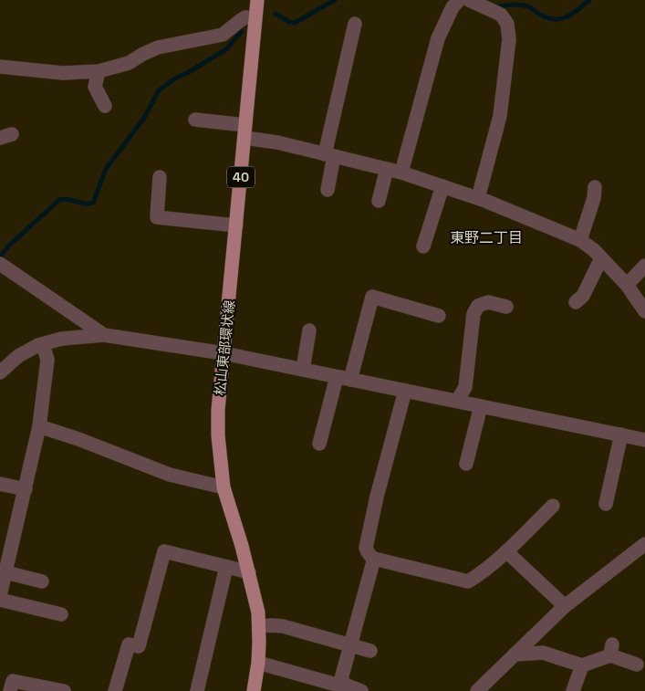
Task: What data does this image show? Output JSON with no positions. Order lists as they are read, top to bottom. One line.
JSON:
{"streets":{"main road":["40","松山東部環状線"]},"districts":["東野二丁目"]}
